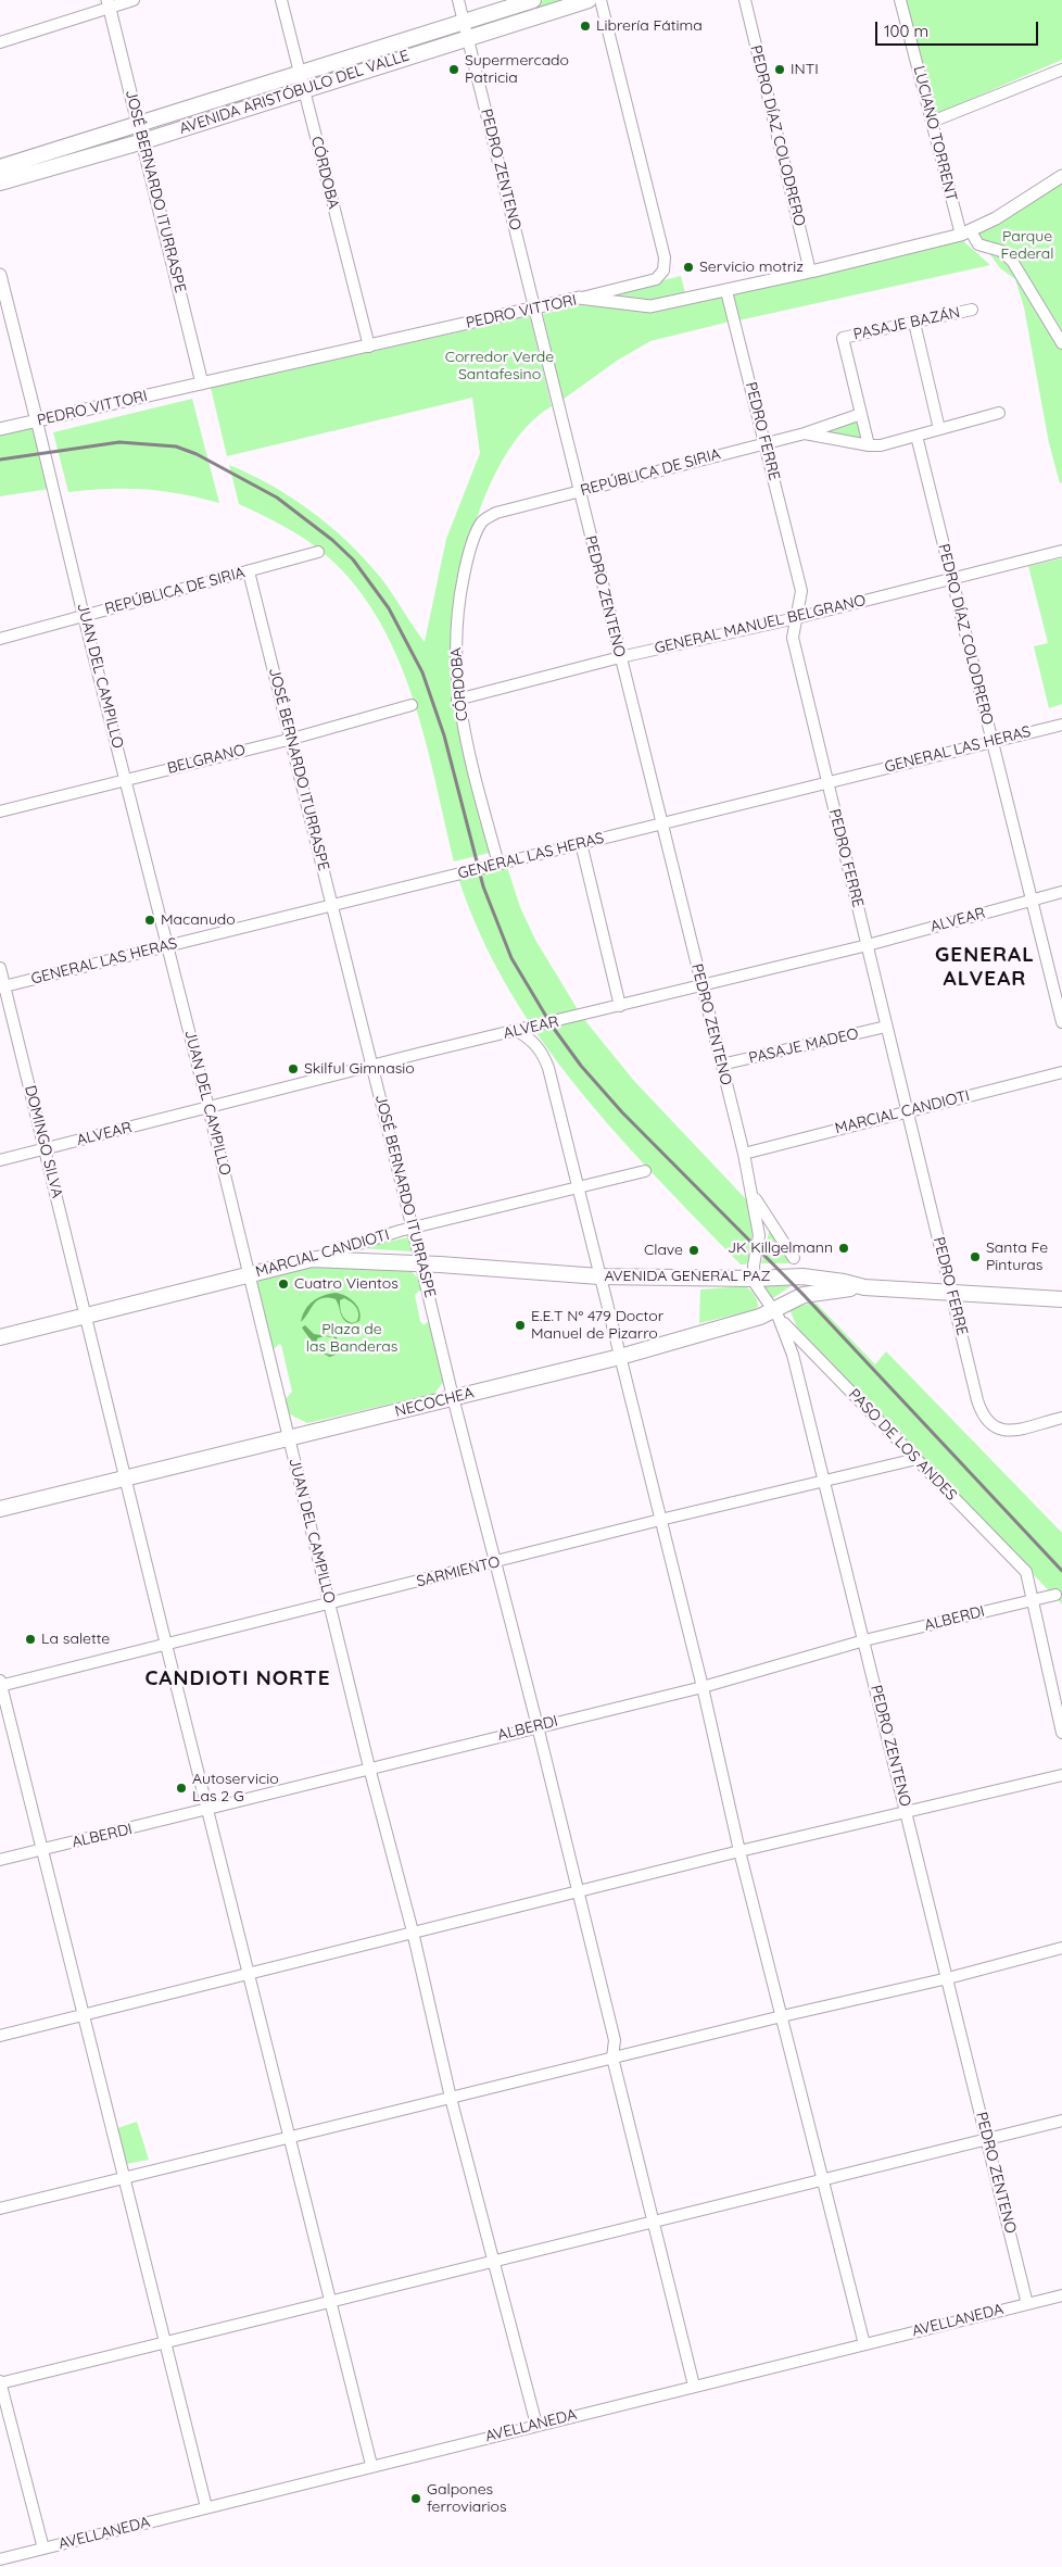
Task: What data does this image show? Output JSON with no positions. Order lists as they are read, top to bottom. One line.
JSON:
{"streets":{"main road":["AVENIDA ARISTÓBULO DEL VALLE","MARCIAL CANDIOTI","AVENIDA GENERAL PAZ","NECOCHEA"],"street":["LUCIANO TORRENT","PEDRO DÍAZ COLODRERO","PEDRO ZENTENO","CÓRDOBA","JOSÉ BERNARDO ITURRASPE","PEDRO VITTORI","PASAJE BAZÁN","PEDRO FERRE","REPÚBLICA DE SIRIA","GENERAL MANUEL BELGRANO","JUAN DEL CAMPILLO","GENERAL LAS HERAS","BELGRANO","ALVEAR","PASAJE MADEO","DOMINGO SILVA","PASO DE LOS ANDES","SARMIENTO","ALBERDI","AVELLANEDA"]},"crossings":[["AVENIDA ARISTÓBULO DEL VALLE","PEDRO ZENTENO"],["AVENIDA ARISTÓBULO DEL VALLE","CÓRDOBA"],["AVENIDA ARISTÓBULO DEL VALLE","JOSÉ BERNARDO ITURRASPE"],["LUCIANO TORRENT","PEDRO VITTORI"],["PEDRO DÍAZ COLODRERO","PEDRO VITTORI"],["PEDRO DÍAZ COLODRERO","REPÚBLICA DE SIRIA"],["PEDRO DÍAZ COLODRERO","GENERAL MANUEL BELGRANO"],["PEDRO DÍAZ COLODRERO","GENERAL LAS HERAS"],["PEDRO DÍAZ COLODRERO","ALVEAR"],["PEDRO ZENTENO","PEDRO VITTORI"],["PEDRO ZENTENO","REPÚBLICA DE SIRIA"],["PEDRO ZENTENO","GENERAL MANUEL BELGRANO"],["PEDRO ZENTENO","GENERAL LAS HERAS"],["PEDRO ZENTENO","ALVEAR"],["PEDRO ZENTENO","PASAJE MADEO"],["PEDRO ZENTENO","MARCIAL CANDIOTI"],["PEDRO ZENTENO","AVENIDA GENERAL PAZ"],["PEDRO ZENTENO","NECOCHEA"],["PEDRO ZENTENO","PASO DE LOS ANDES"],["PEDRO ZENTENO","SARMIENTO"],["PEDRO ZENTENO","ALBERDI"],["PEDRO ZENTENO","AVELLANEDA"],["CÓRDOBA","PEDRO VITTORI"],["CÓRDOBA","REPÚBLICA DE SIRIA"],["CÓRDOBA","GENERAL MANUEL BELGRANO"],["CÓRDOBA","GENERAL LAS HERAS"],["JOSÉ BERNARDO ITURRASPE","PEDRO VITTORI"],["JOSÉ BERNARDO ITURRASPE","REPÚBLICA DE SIRIA"],["JOSÉ BERNARDO ITURRASPE","GENERAL LAS HERAS"],["JOSÉ BERNARDO ITURRASPE","BELGRANO"],["JOSÉ BERNARDO ITURRASPE","ALVEAR"],["JOSÉ BERNARDO ITURRASPE","MARCIAL CANDIOTI"],["JOSÉ BERNARDO ITURRASPE","AVENIDA GENERAL PAZ"],["JOSÉ BERNARDO ITURRASPE","NECOCHEA"],["JOSÉ BERNARDO ITURRASPE","SARMIENTO"],["JOSÉ BERNARDO ITURRASPE","ALBERDI"],["PEDRO VITTORI","PEDRO FERRE"],["PEDRO VITTORI","JUAN DEL CAMPILLO"],["PASAJE BAZÁN","REPÚBLICA DE SIRIA"],["PEDRO FERRE","REPÚBLICA DE SIRIA"],["PEDRO FERRE","GENERAL MANUEL BELGRANO"],["PEDRO FERRE","GENERAL LAS HERAS"],["PEDRO FERRE","ALVEAR"],["PEDRO FERRE","PASAJE MADEO"],["PEDRO FERRE","MARCIAL CANDIOTI"],["PEDRO FERRE","AVENIDA GENERAL PAZ"],["REPÚBLICA DE SIRIA","JUAN DEL CAMPILLO"],["JUAN DEL CAMPILLO","GENERAL LAS HERAS"],["JUAN DEL CAMPILLO","BELGRANO"],["JUAN DEL CAMPILLO","ALVEAR"],["JUAN DEL CAMPILLO","MARCIAL CANDIOTI"],["JUAN DEL CAMPILLO","NECOCHEA"],["JUAN DEL CAMPILLO","SARMIENTO"],["JUAN DEL CAMPILLO","ALBERDI"],["JUAN DEL CAMPILLO","AVELLANEDA"],["GENERAL LAS HERAS","DOMINGO SILVA"],["ALVEAR","DOMINGO SILVA"],["MARCIAL CANDIOTI","DOMINGO SILVA"],["MARCIAL CANDIOTI","AVENIDA GENERAL PAZ"],["DOMINGO SILVA","NECOCHEA"],["DOMINGO SILVA","SARMIENTO"],["DOMINGO SILVA","ALBERDI"],["DOMINGO SILVA","AVELLANEDA"],["AVENIDA GENERAL PAZ","NECOCHEA"],["NECOCHEA","PASO DE LOS ANDES"],["PASO DE LOS ANDES","SARMIENTO"],["PASO DE LOS ANDES","ALBERDI"]],"districts":["GENERAL ALVEAR","CANDIOTI NORTE"],"parks":["Parque Federal","Corredor Verde Santafesino","Plaza de las Banderas"],"places":["Librería Fátima","Supermercado Patricia","INTI","Servicio motriz","Macanudo","Skilful Gimnasio","JK Killgelmann","Clave","Santa Fe Pinturas","Cuatro Vientos","E.E.T N° 479 Doctor Manuel de Pizarro","La salette","Autoservicio Las 2 G","Galpones ferroviarios"],"scale_bar":"100 m"}
